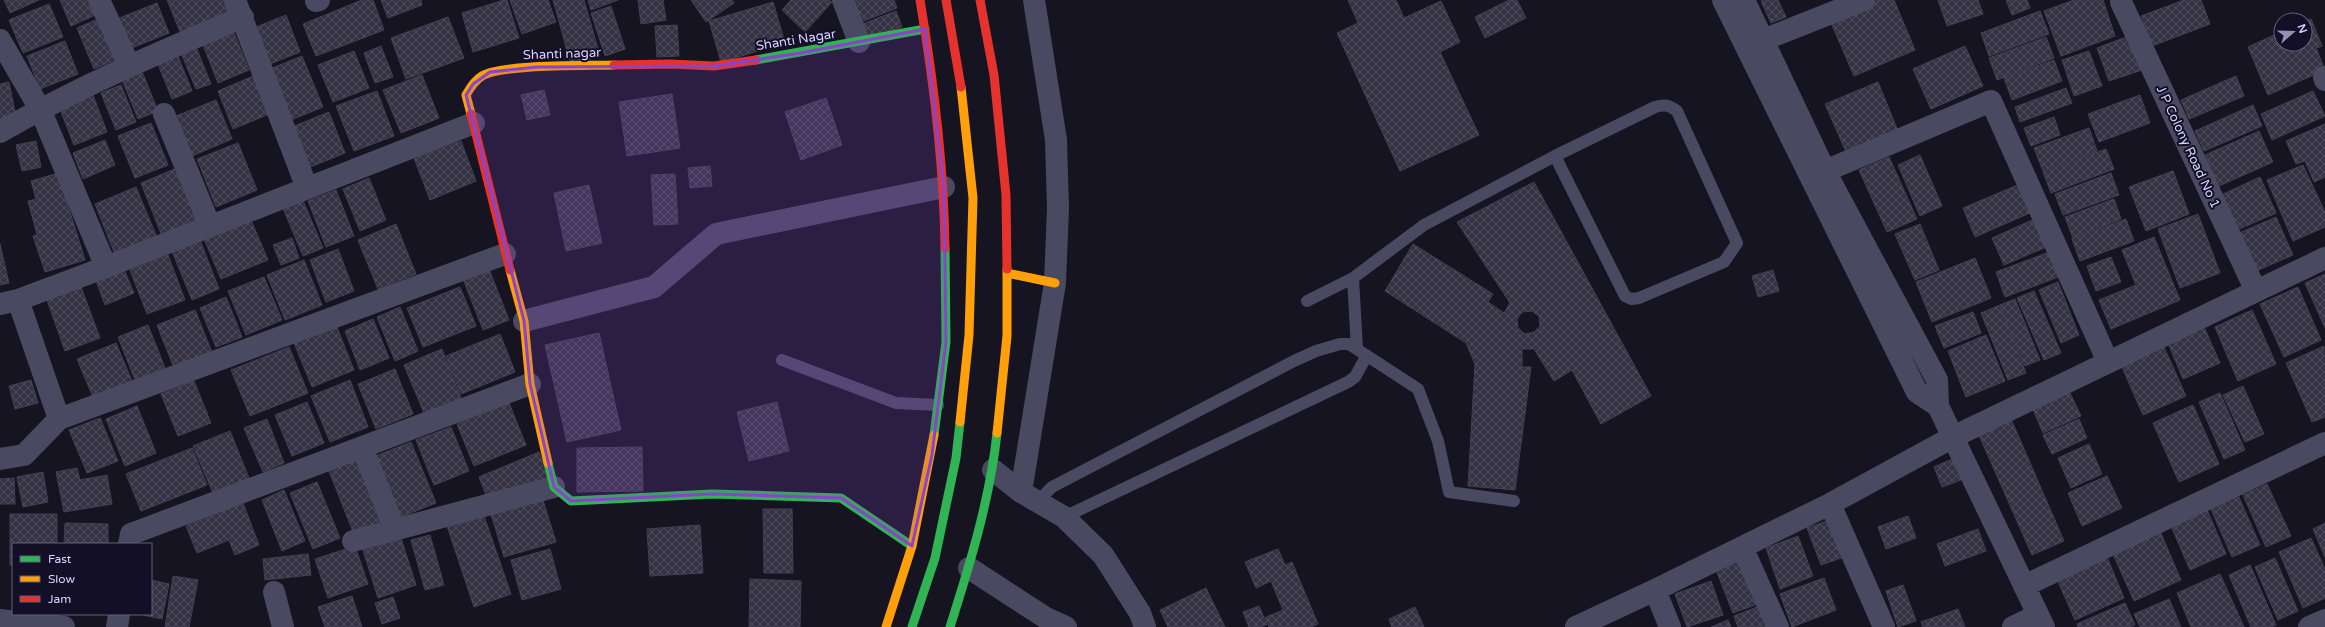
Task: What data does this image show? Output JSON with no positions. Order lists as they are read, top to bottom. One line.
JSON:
{"streets":{"main road":["Shanti Nagar","Shanti nagar"],"street":["J P Colony Road No 1"]},"crossings":[["Shanti Nagar","Shanti nagar"]],"legend":["Fast","Slow","Jam"],"north":"right"}
